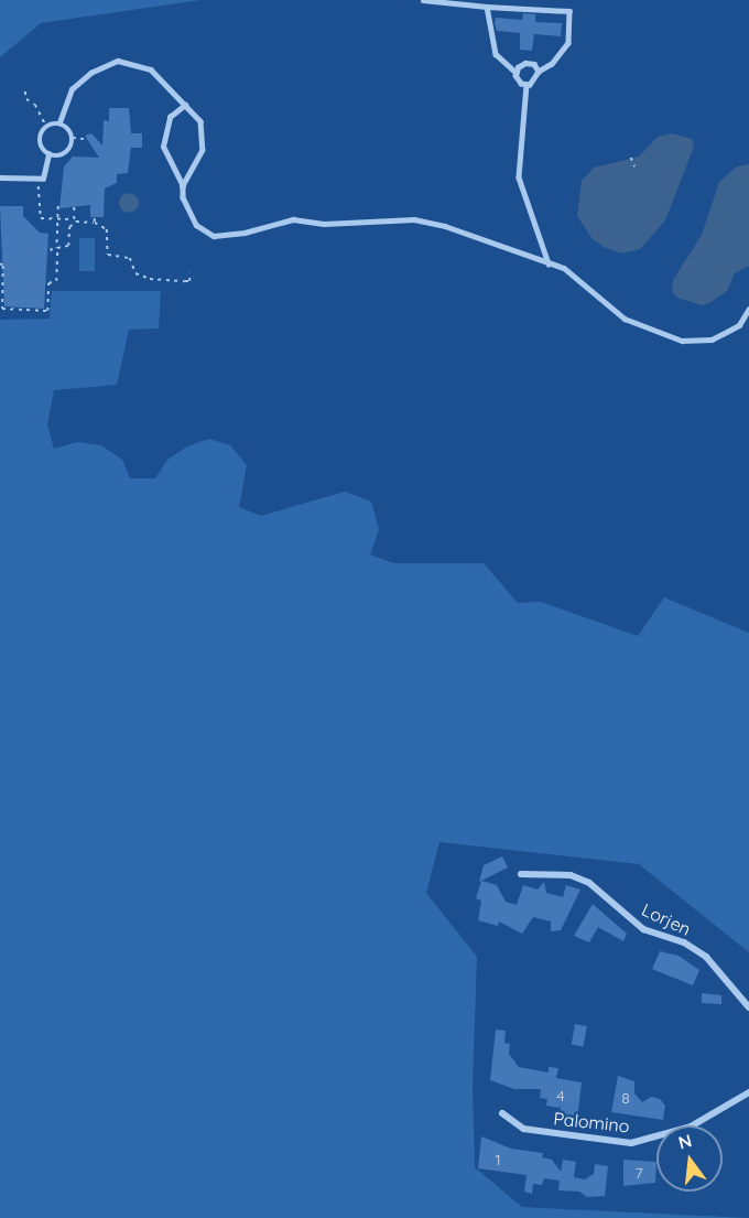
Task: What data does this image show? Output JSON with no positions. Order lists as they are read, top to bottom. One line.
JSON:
{"streets":{"street":["Lorjen","Palomino"]},"house_numbers":["4","8","1","7"],"north":"top"}
